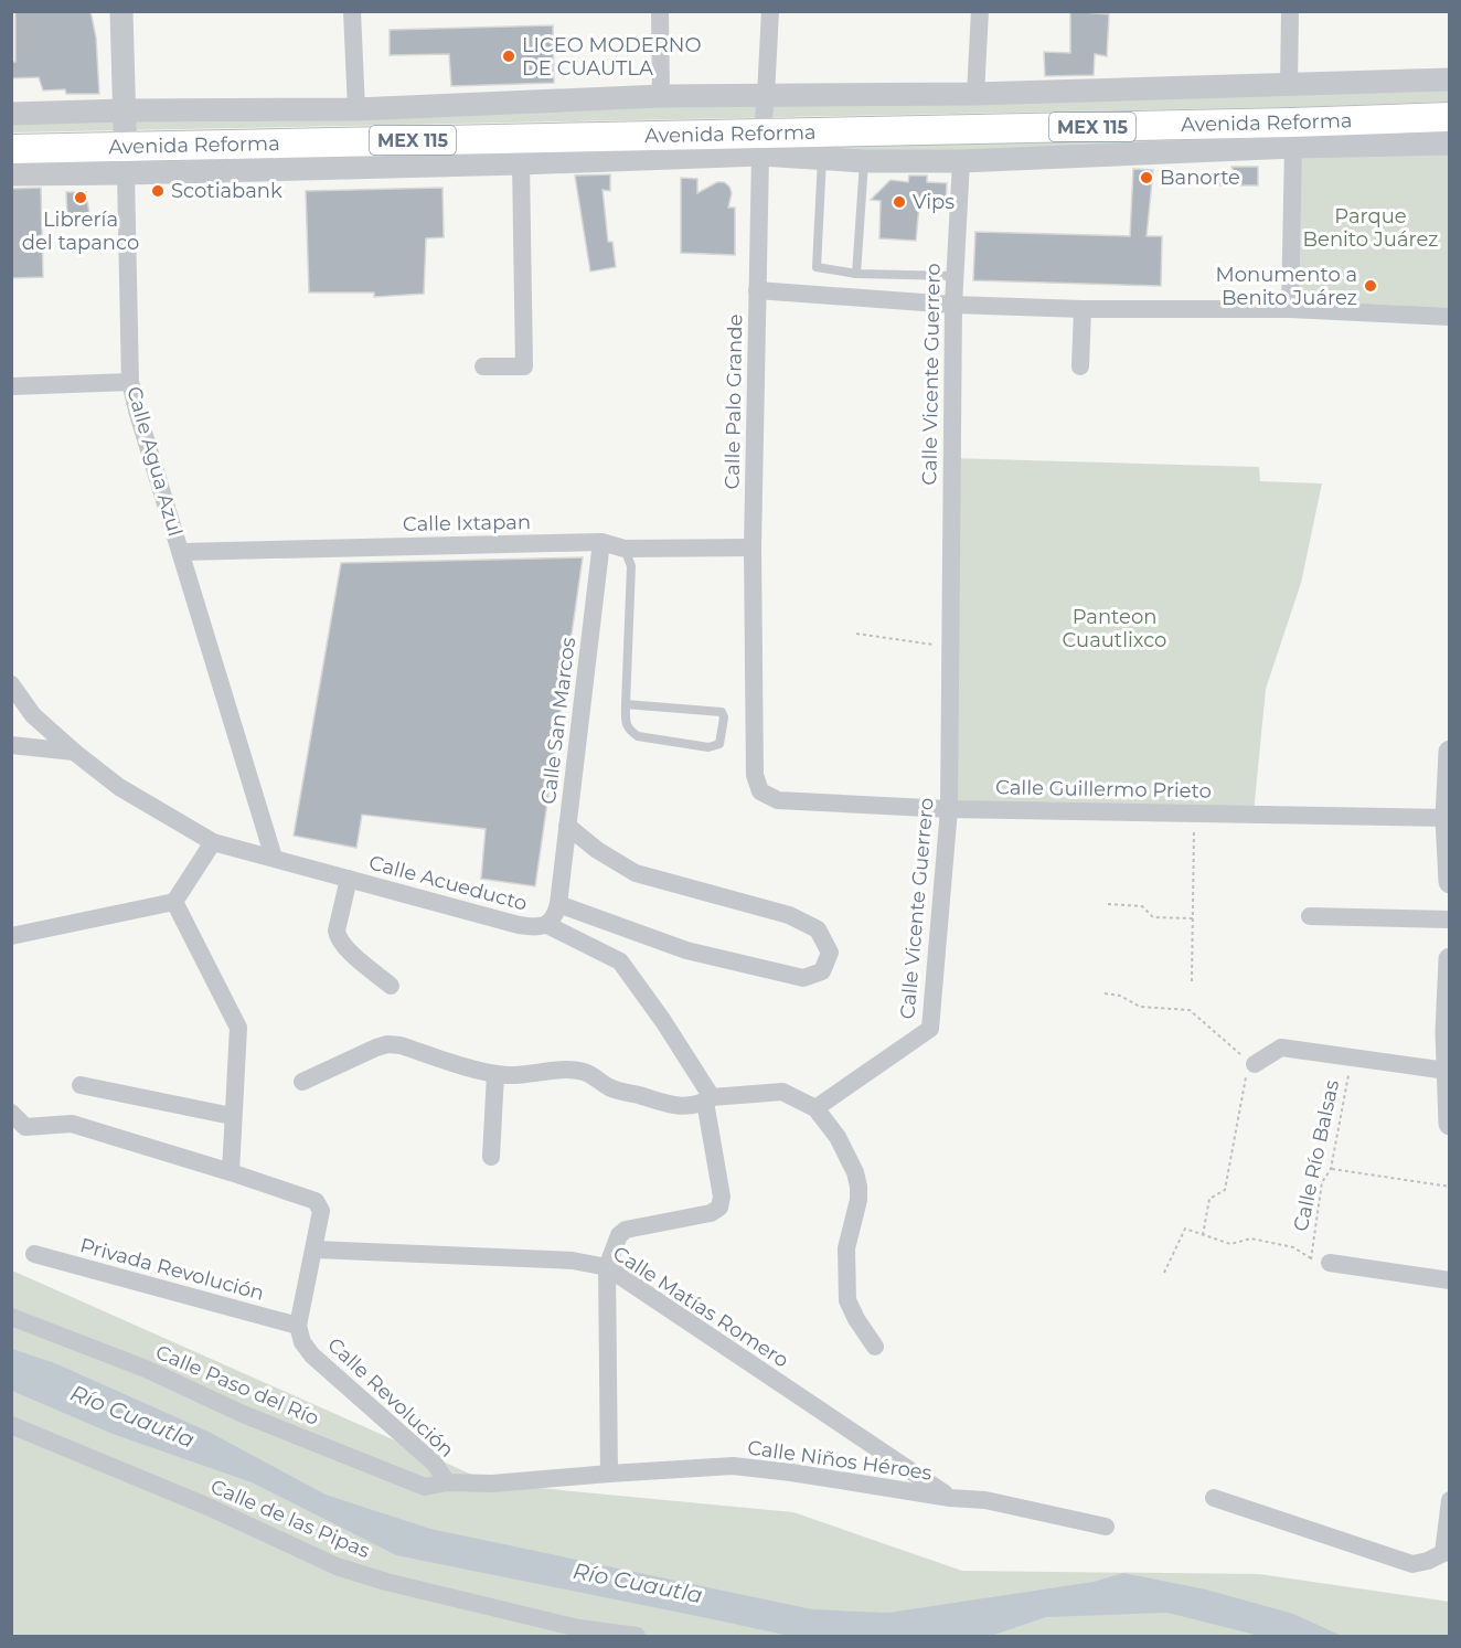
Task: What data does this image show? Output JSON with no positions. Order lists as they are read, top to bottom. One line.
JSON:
{"streets":{"main road":["Avenida Reforma","MEX 115"],"street":["Calle Vicente Guerrero","Calle Palo Grande","Calle Agua Azul","Calle Ixtapan","Calle San Marcos","Calle Guillermo Prieto","Calle Acueducto","Privada Revolución","Calle Matías Romero","Calle Paso del Río","Calle Revolución","Calle Niños Héroes","Calle de las Pipas"],"path":["Calle Río Balsas"]},"crossings":[["Avenida Reforma","Calle Palo Grande"],["Avenida Reforma","Calle Agua Azul"],["Calle Vicente Guerrero","Calle Guillermo Prieto"],["Calle Palo Grande","Calle Ixtapan"],["Calle Palo Grande","Calle Guillermo Prieto"],["Calle Agua Azul","Calle Ixtapan"],["Calle Agua Azul","Calle Acueducto"],["Calle Ixtapan","Calle San Marcos"],["Calle San Marcos","Calle Acueducto"],["Privada Revolución","Calle Revolución"],["Calle Matías Romero","Calle Niños Héroes"],["Calle Paso del Río","Calle Revolución"],["Calle Paso del Río","Calle Niños Héroes"],["Calle Revolución","Calle Niños Héroes"]],"water":["Río Cuautla"],"parks":["Parque Benito Juárez","Panteon Cuautlixco"],"places":["LICEO MODERNO DE CUAUTLA","Banorte","Scotiabank","Librería del tapanco","Vips","Monumento a Benito Juárez"]}
